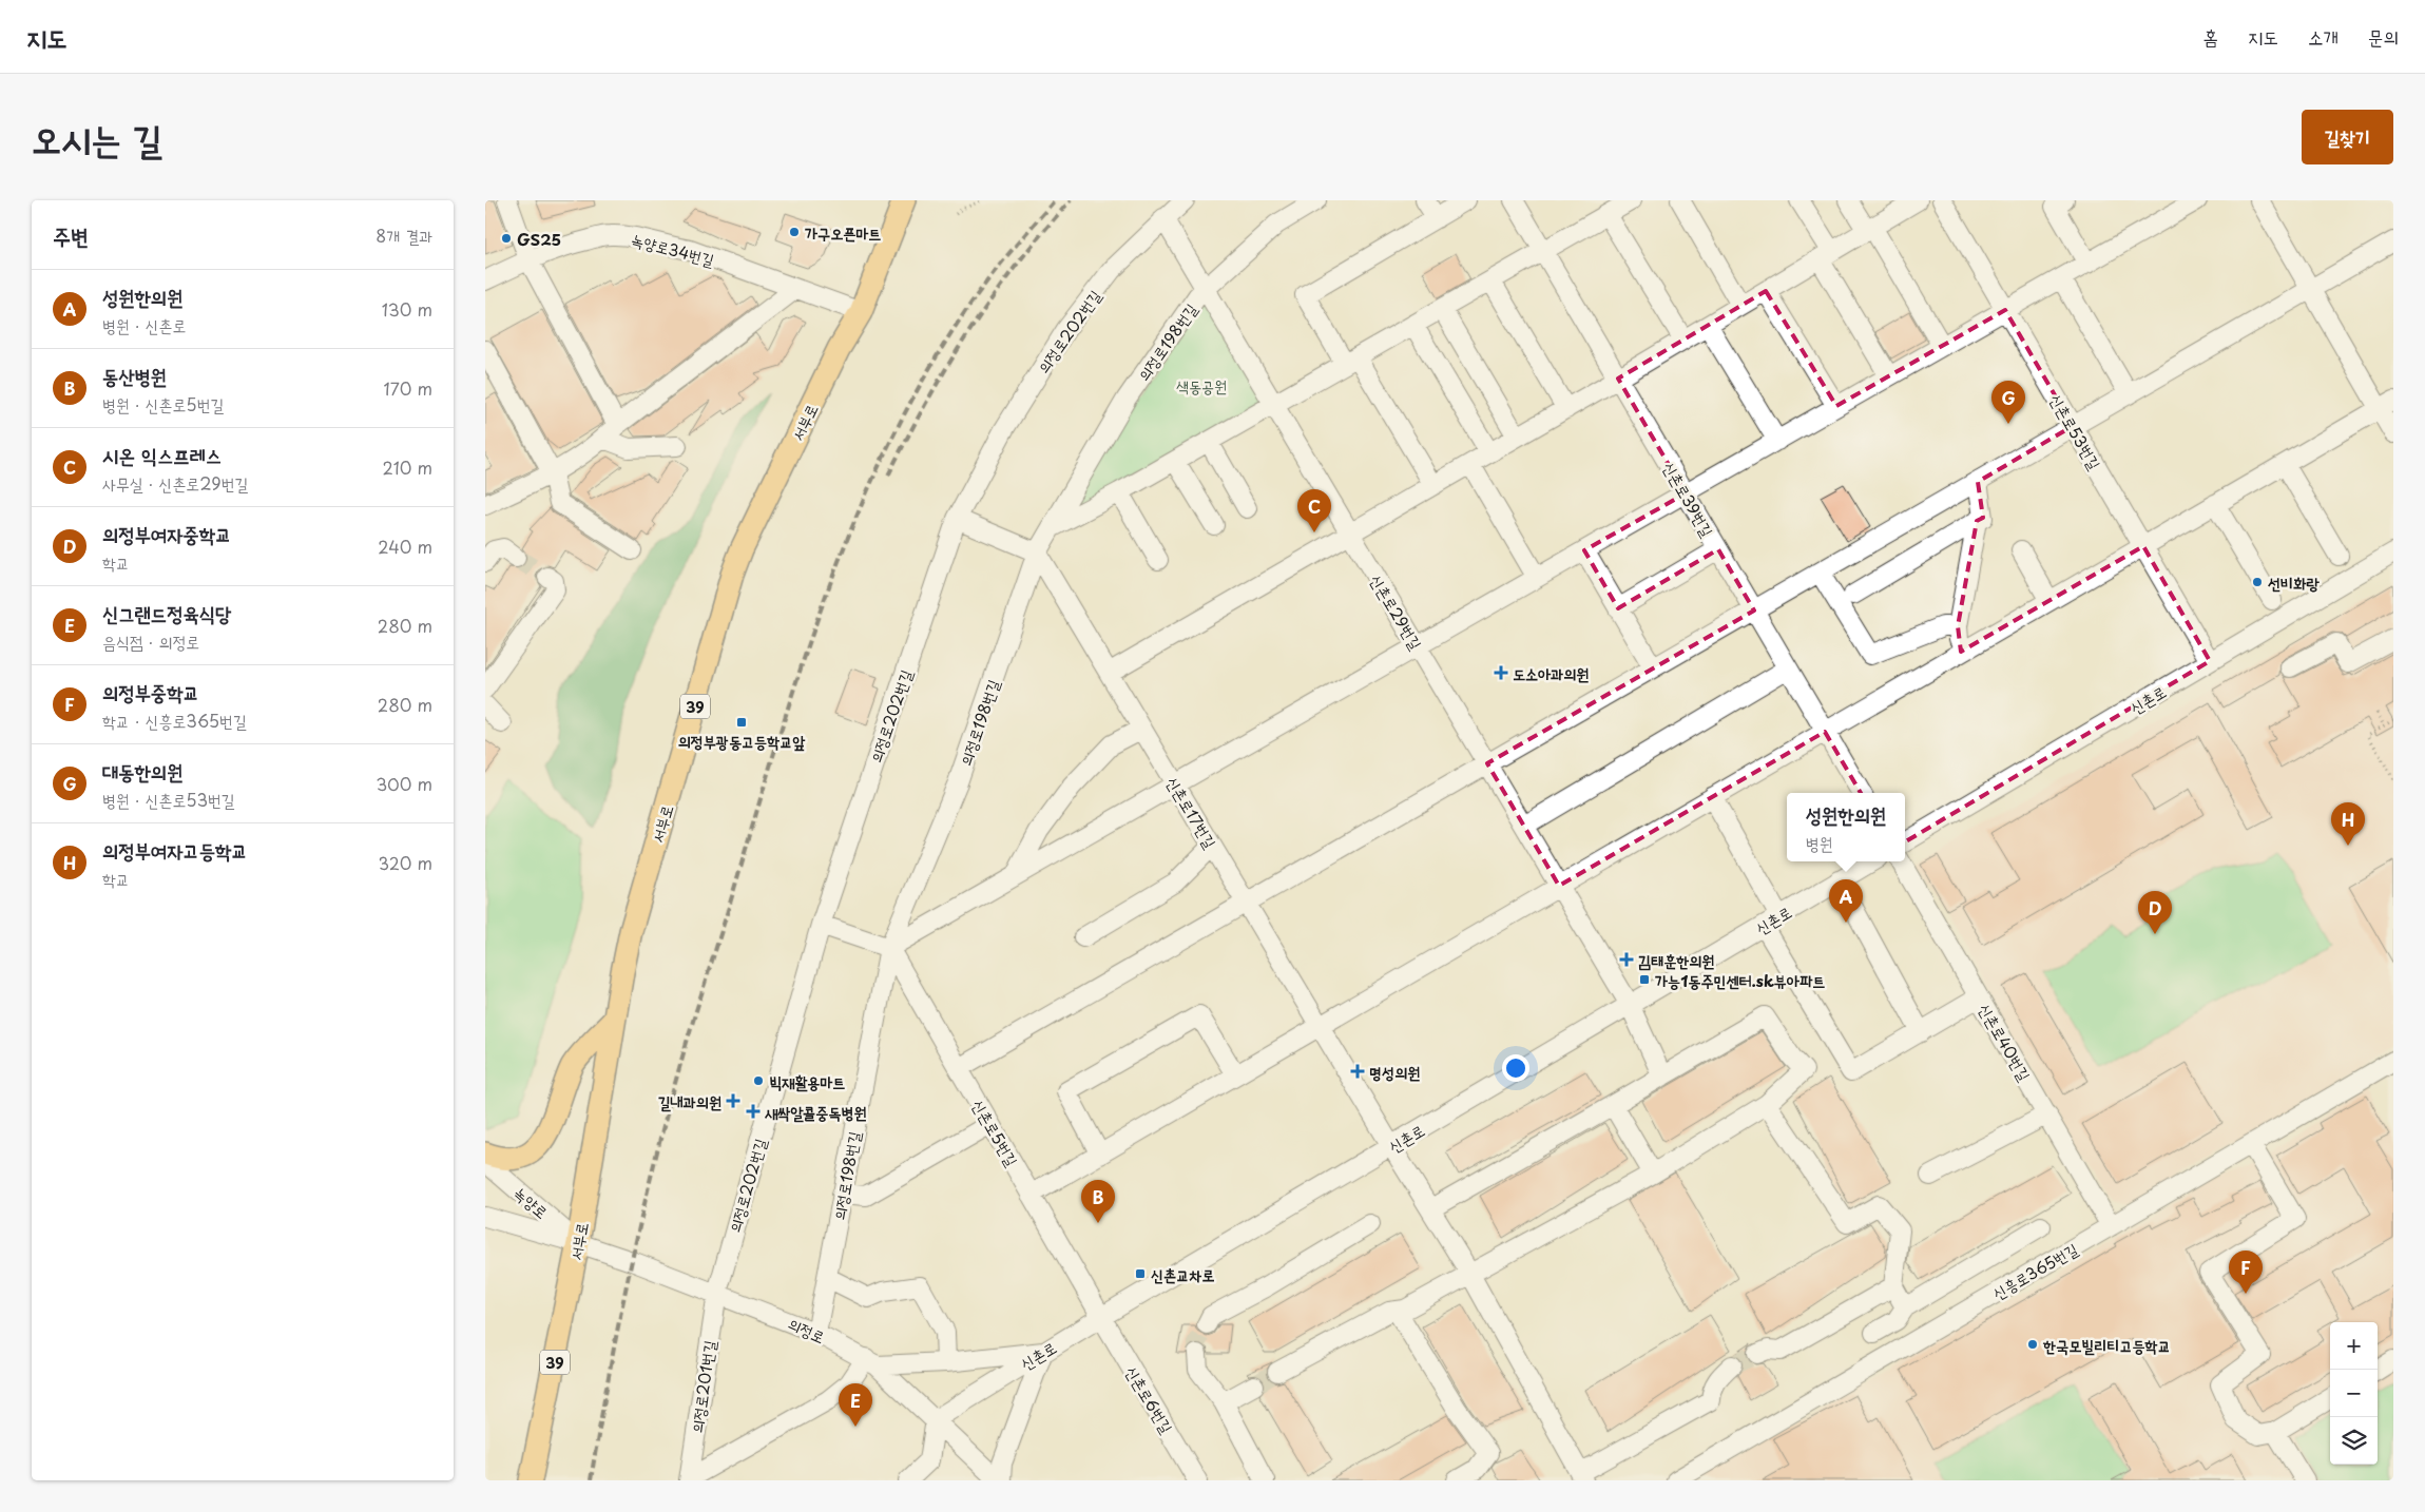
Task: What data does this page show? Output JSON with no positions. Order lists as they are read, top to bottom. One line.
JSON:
{"streets":{"main road":["서부로","39"],"street":["녹양로34번길","의정로202번길","의정로198번길","신촌로53번길","신촌로39번길","신촌로29번길","신촌로","신촌로17번길","신촌로40번길","신촌로5번길","녹양로","신흥로365번길","의정로","의정로201번길","신촌로6번길"]},"crossings":[["녹양로34번길","서부로"],["의정로202번길","신촌로29번길"],["의정로202번길","의정로"],["의정로202번길","의정로201번길"],["의정로198번길","신촌로29번길"],["의정로198번길","신촌로17번길"],["의정로198번길","신촌로5번길"],["의정로198번길","의정로"],["서부로","녹양로"],["서부로","의정로"],["신촌로53번길","신촌로"],["신촌로29번길","신촌로"],["신촌로","신촌로17번길"],["신촌로","신촌로5번길"],["신촌로","의정로"],["신촌로","신촌로6번길"],["신촌로40번길","신흥로365번길"],["신촌로5번길","신촌로6번길"],["녹양로","의정로"],["의정로","의정로201번길"]],"parks":["색동공원"],"places":{"other":["가구오픈마트","GS25","선비화랑","빅재활용마트","한국모빌리티고등학교"],"health":["도소아과의원","김태훈한의원","명성의원","길내과의원","새싹알콜중독병원"],"transit":["의정부광동고등학교앞","가능1동주민센터.sk뷰아파트","신촌교차로"]},"page":{"header":"지도","nav":["홈","지도","소개","문의"],"title":"오시는 길","buttons":"길찾기","heading":["주변","8개 결과"],"list":[{"mark":"A","name":"성원한의원","note":"병원 · 신촌로","value":"130 m"},{"mark":"B","name":"동산병원","note":"병원 · 신촌로5번길","value":"170 m"},{"mark":"C","name":"시온 익스프레스","note":"사무실 · 신촌로29번길","value":"210 m"},{"mark":"D","name":"의정부여자중학교","note":"학교","value":"240 m"},{"mark":"E","name":"신그랜드정육식당","note":"음식점 · 의정로","value":"280 m"},{"mark":"F","name":"의정부중학교","note":"학교 · 신흥로365번길","value":"280 m"},{"mark":"G","name":"대동한의원","note":"병원 · 신촌로53번길","value":"300 m"},{"mark":"H","name":"의정부여자고등학교","note":"학교","value":"320 m"}],"pins":["G","C","H","A","D","B","F","E"],"popup":["성원한의원","병원"],"map_buttons":["+","−"]}}
